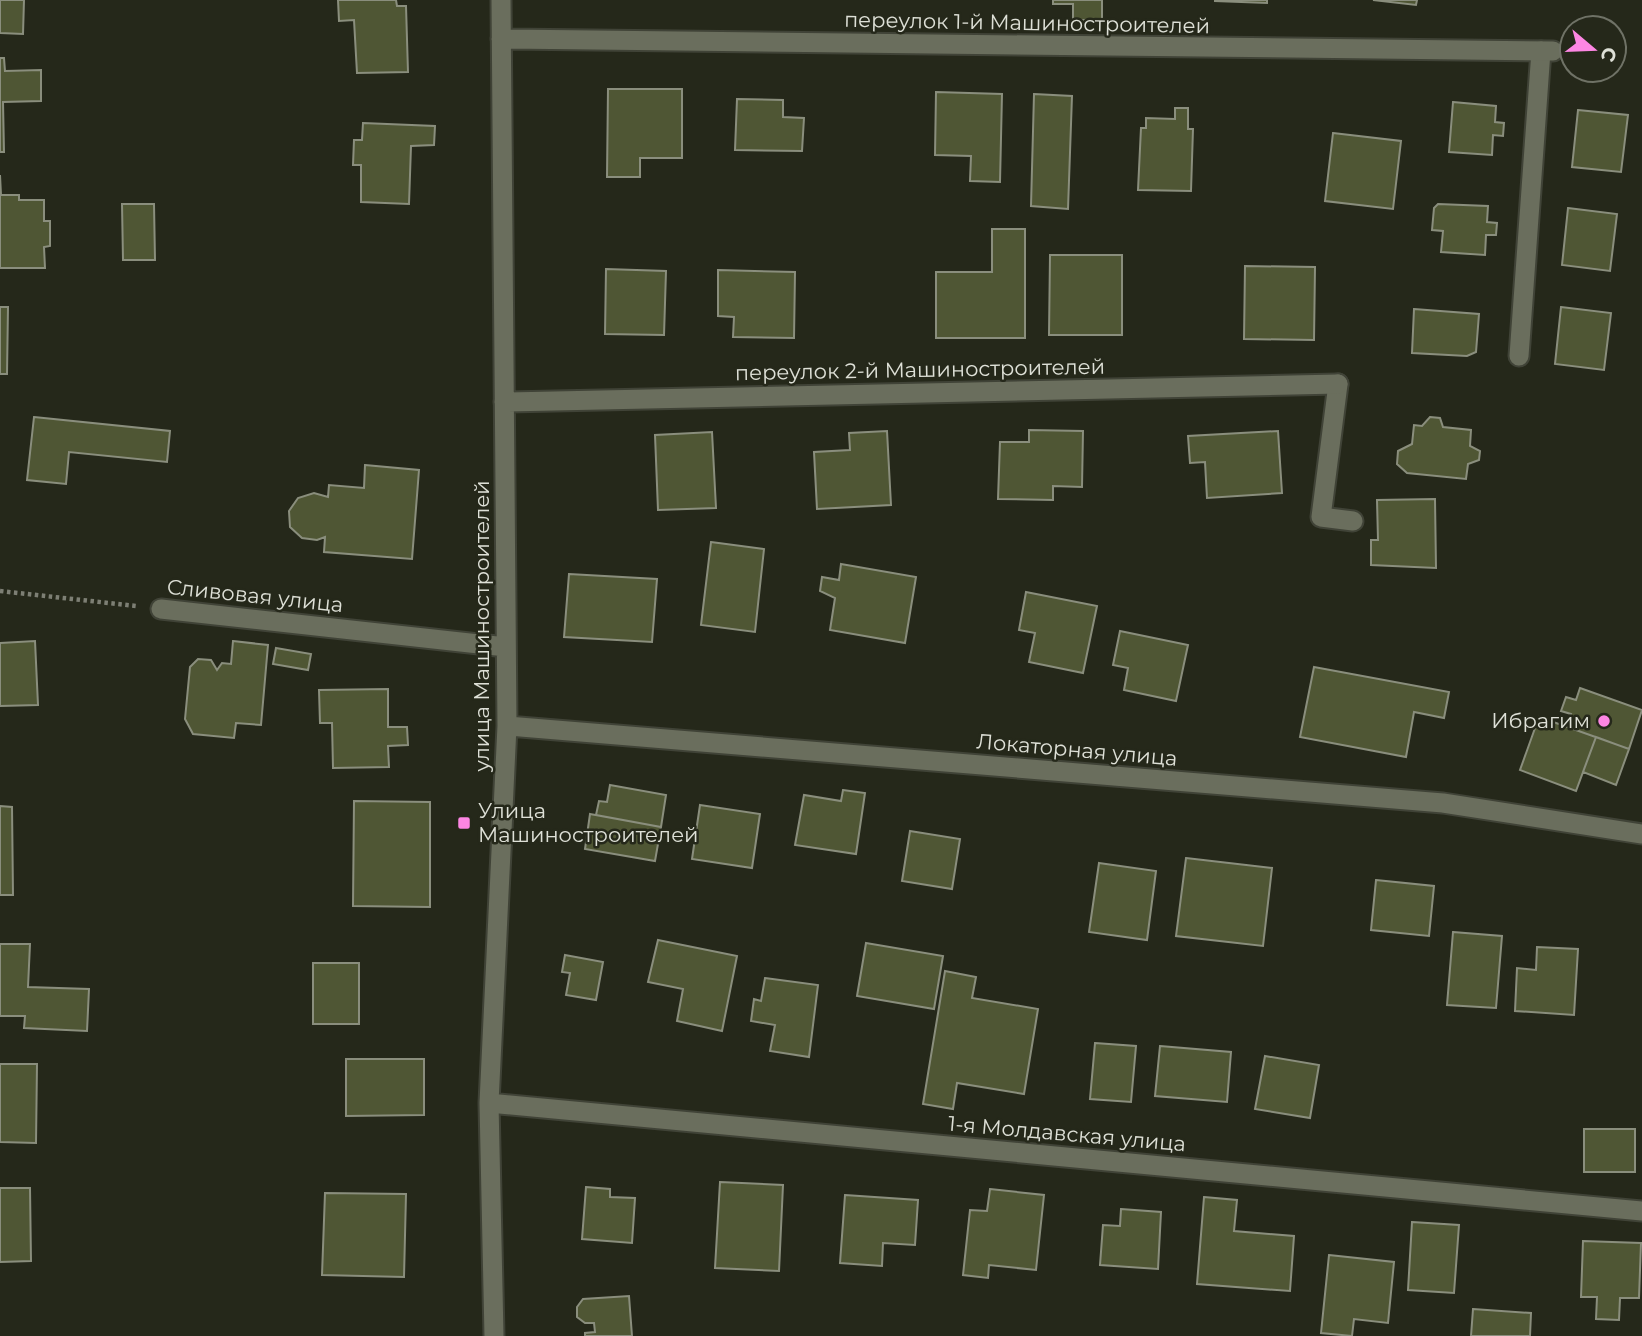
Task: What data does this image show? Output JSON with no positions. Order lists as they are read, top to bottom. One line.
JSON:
{"streets":{"street":["переулок 1-й Машиностроителей","переулок 2-й Машиностроителей","Сливовая улица","улица Машиностроителей","Локаторная улица","1-я Молдавская улица"]},"crossings":[["переулок 1-й Машиностроителей","улица Машиностроителей"],["переулок 2-й Машиностроителей","улица Машиностроителей"],["Сливовая улица","улица Машиностроителей"],["улица Машиностроителей","Локаторная улица"],["улица Машиностроителей","1-я Молдавская улица"]],"places":{"other":["Ибрагим"],"transit":["Улица Машиностроителей"]},"north":"right"}
